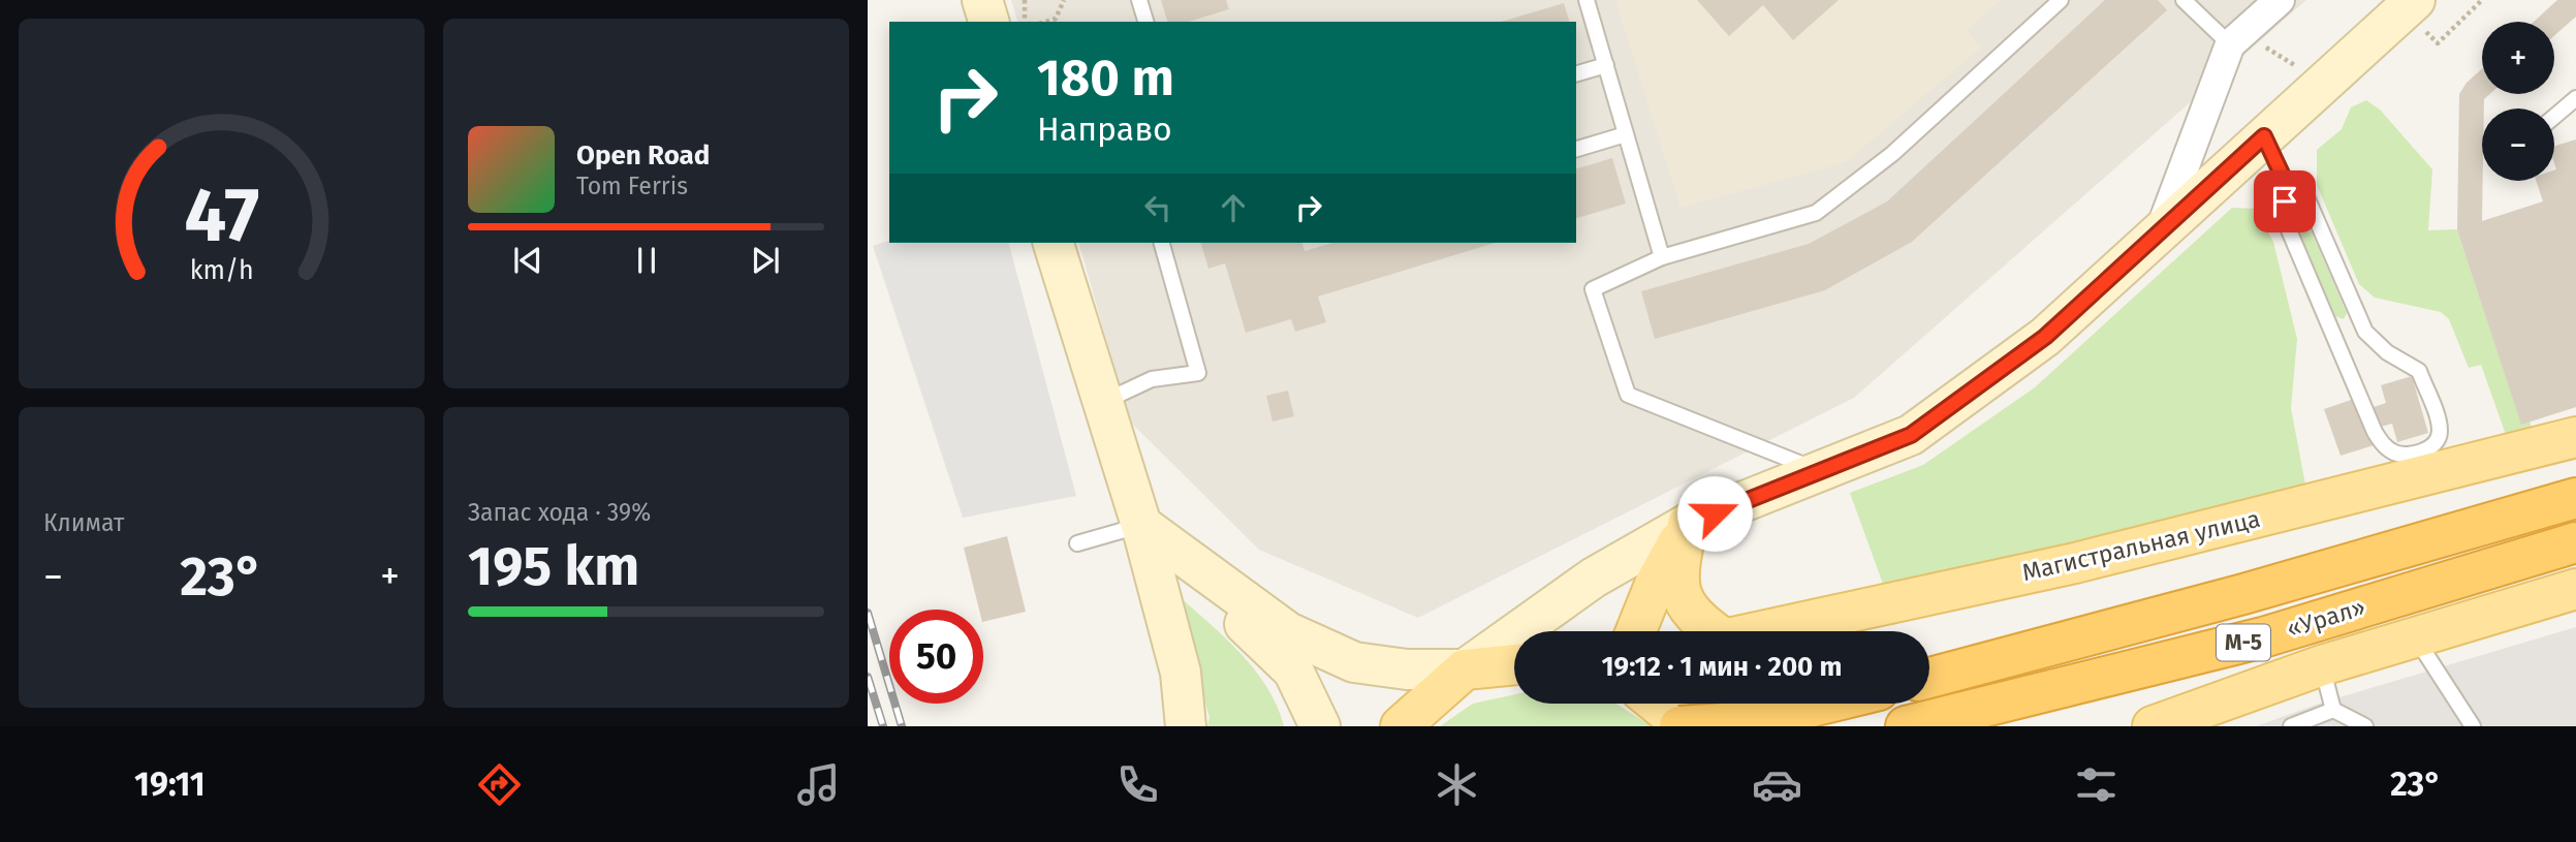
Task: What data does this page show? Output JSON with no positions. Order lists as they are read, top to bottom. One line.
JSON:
{"streets":{"highway":["«Урал»","М-5"],"main road":["Магистральная улица"]},"page":{"map_buttons":["+","−"],"turn":["180 m","Направо"],"song":["Open Road","Tom Ferris"],"tile":["Климат",["Запас хода · 39%","195 km"]],"heat":["−","23°","+"],"limit":"50","trip":"19:12 · 1 мин · 200 m","tabs":["19:11","23°"],"gauge":["47","km/h"]}}
